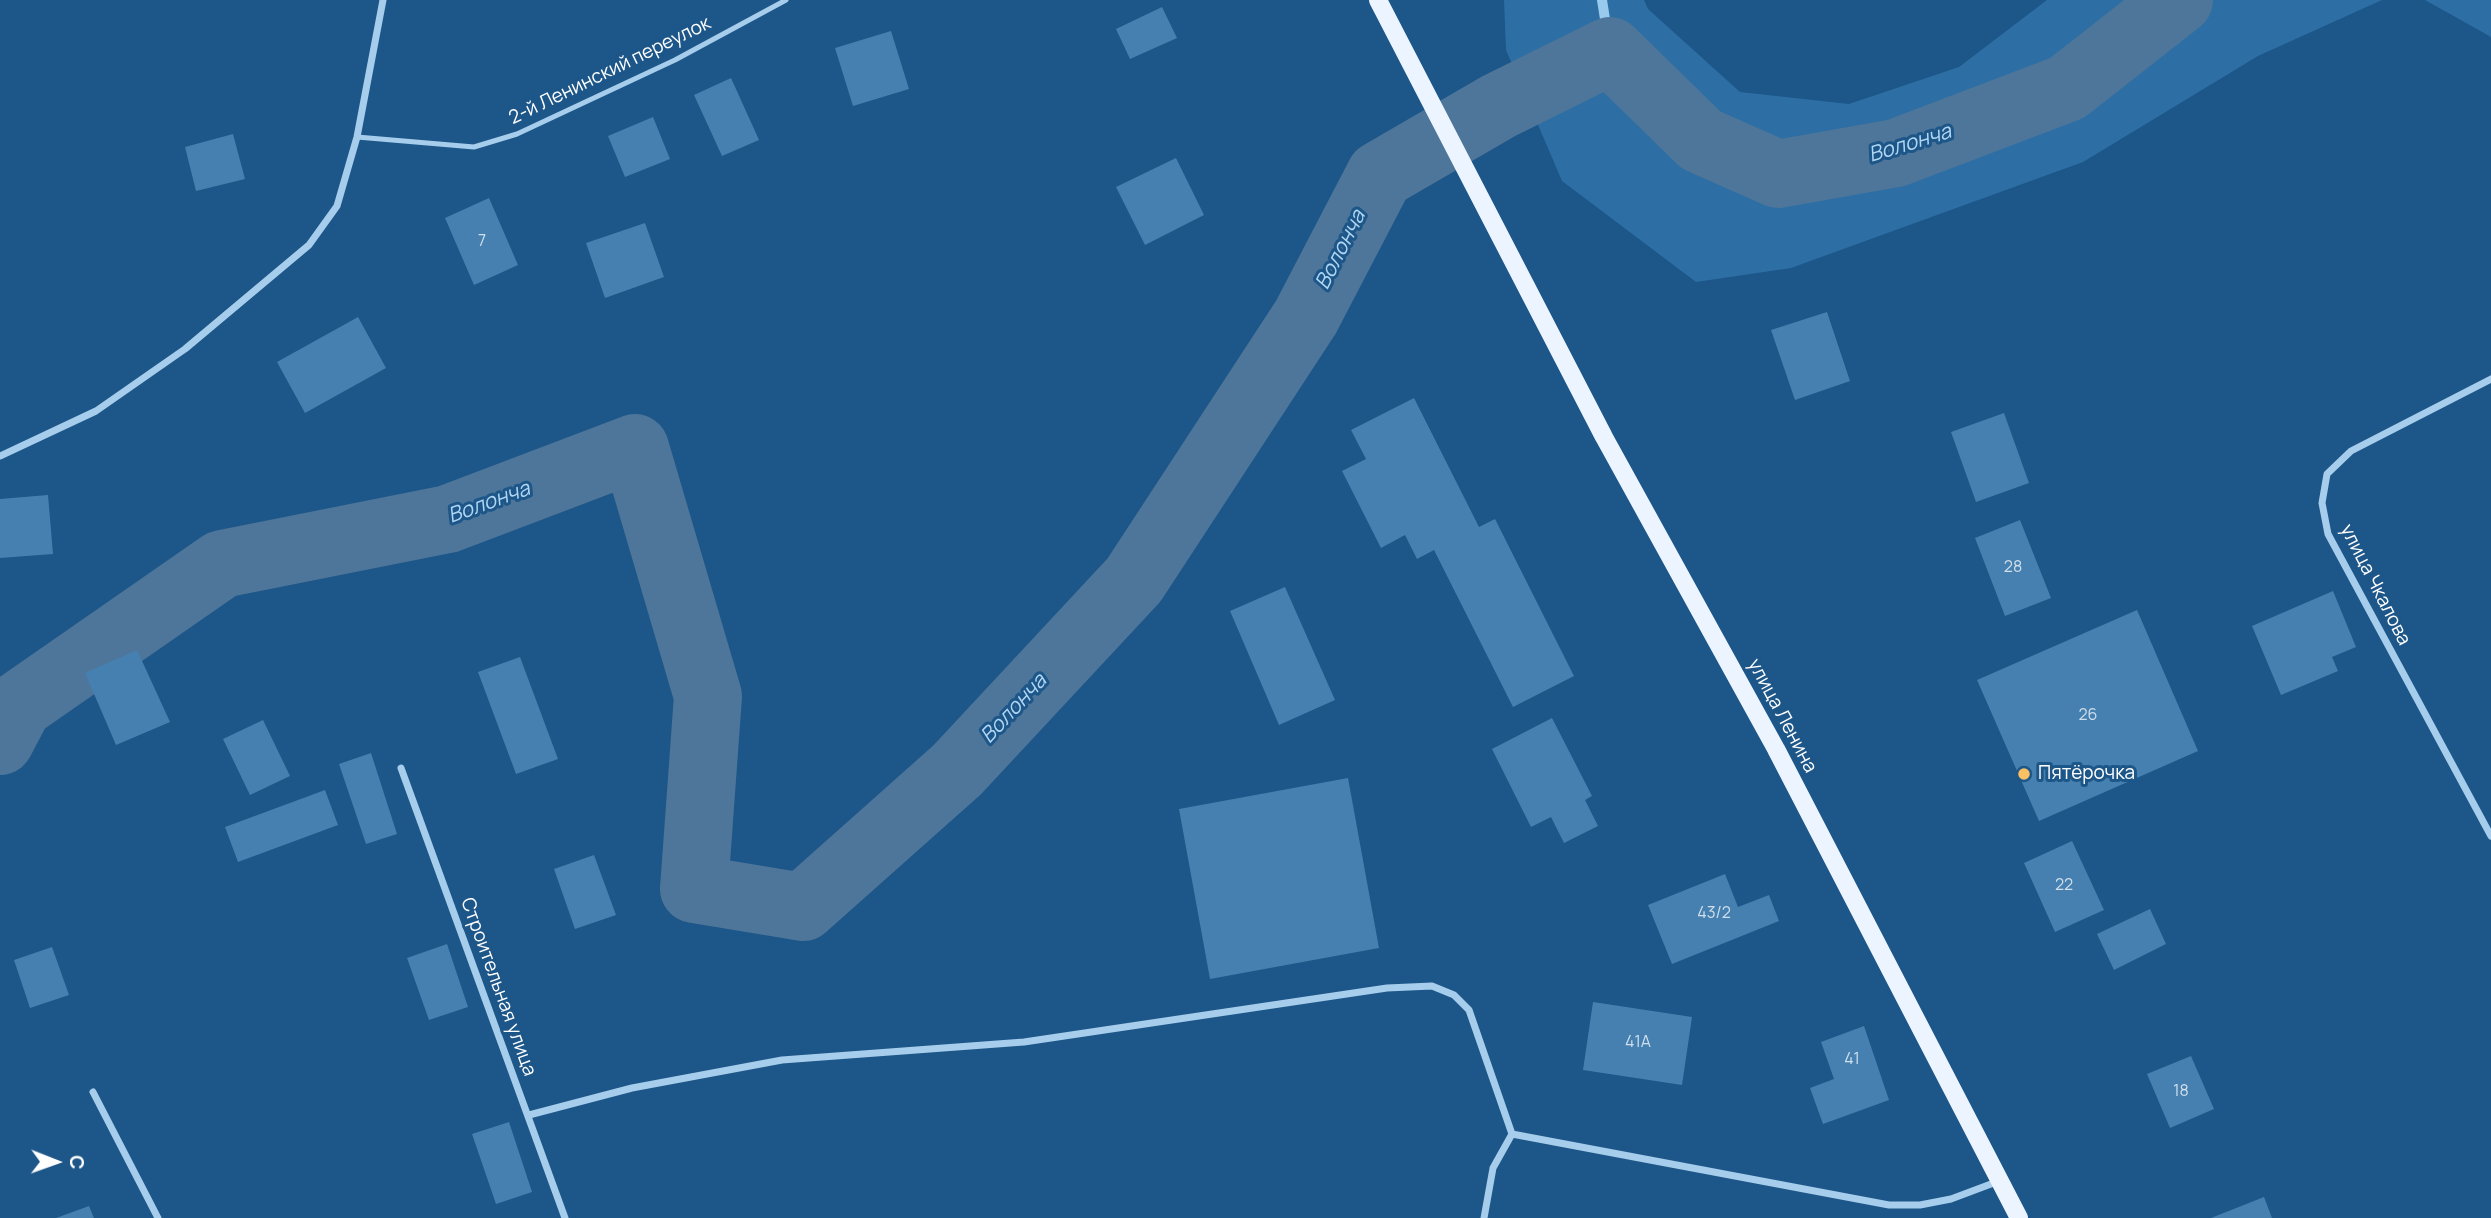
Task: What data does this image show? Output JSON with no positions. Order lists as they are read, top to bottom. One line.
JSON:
{"streets":{"main road":["улица Ленина"],"street":["улица Чкалова","Строительная улица"],"lane":["2-й Ленинский переулок"]},"water":["Волонча"],"places":["Пятёрочка"],"house_numbers":["7","28","26","22","43/2","41А","41","18"],"north":"right"}
